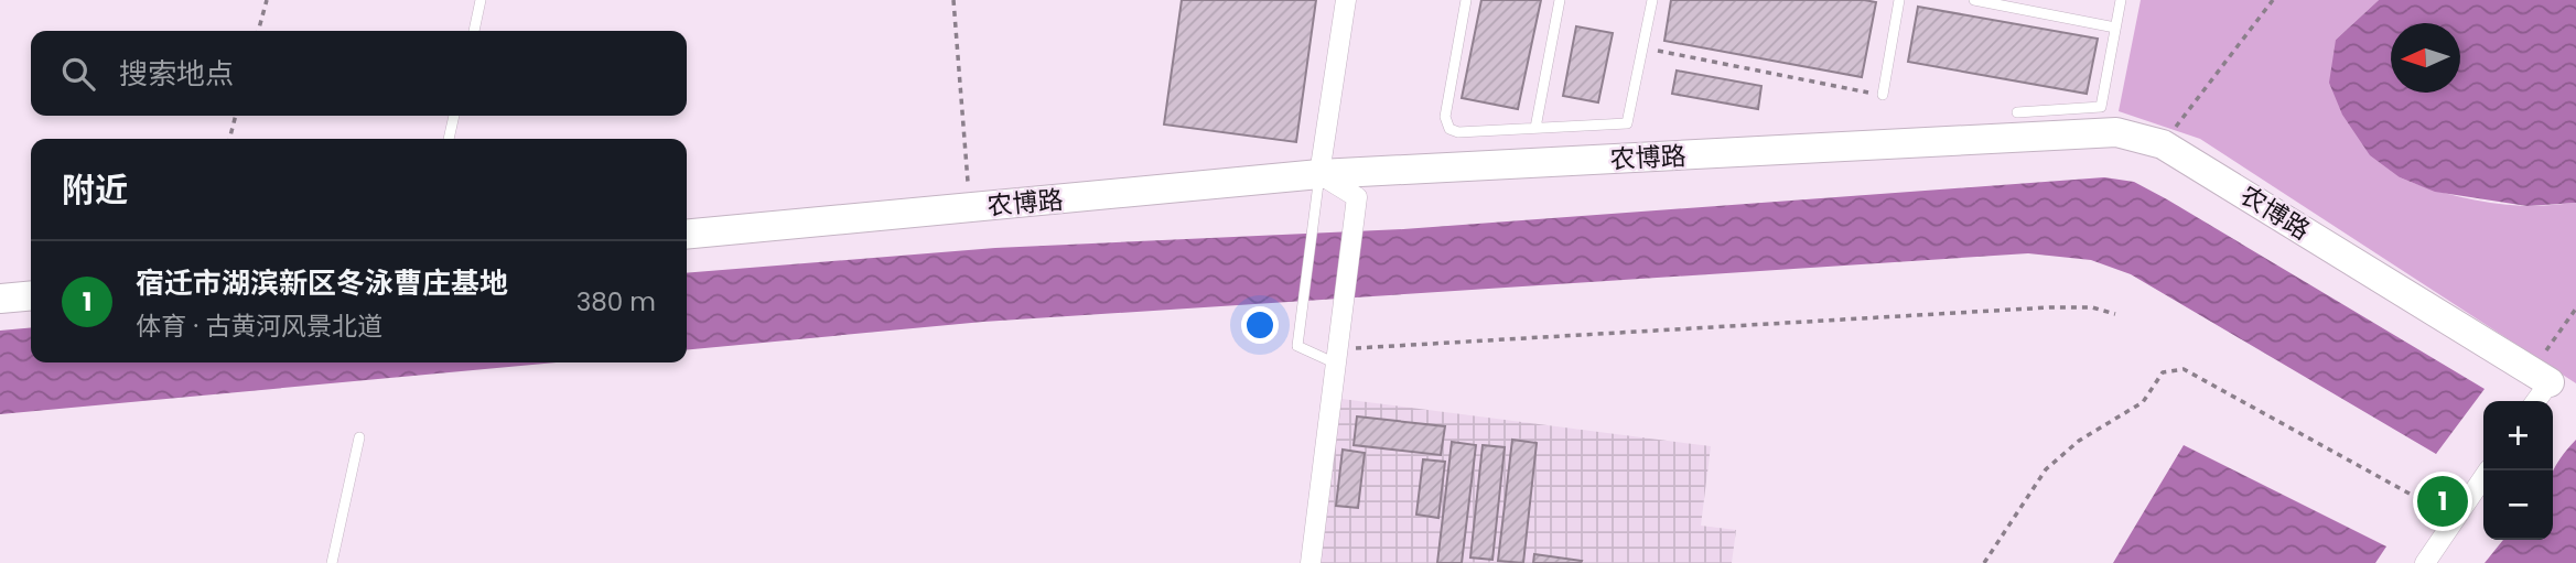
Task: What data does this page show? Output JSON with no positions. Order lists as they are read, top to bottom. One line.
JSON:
{"streets":{"street":["农博路"]},"north":"left","page":{"search":"搜索地点","heading":"附近","list":[{"mark":"1","name":"宿迁市湖滨新区冬泳曹庄基地","note":"体育 · 古黄河风景北道","value":"380 m"}],"map_buttons":["+","−"],"pins":"1"}}
